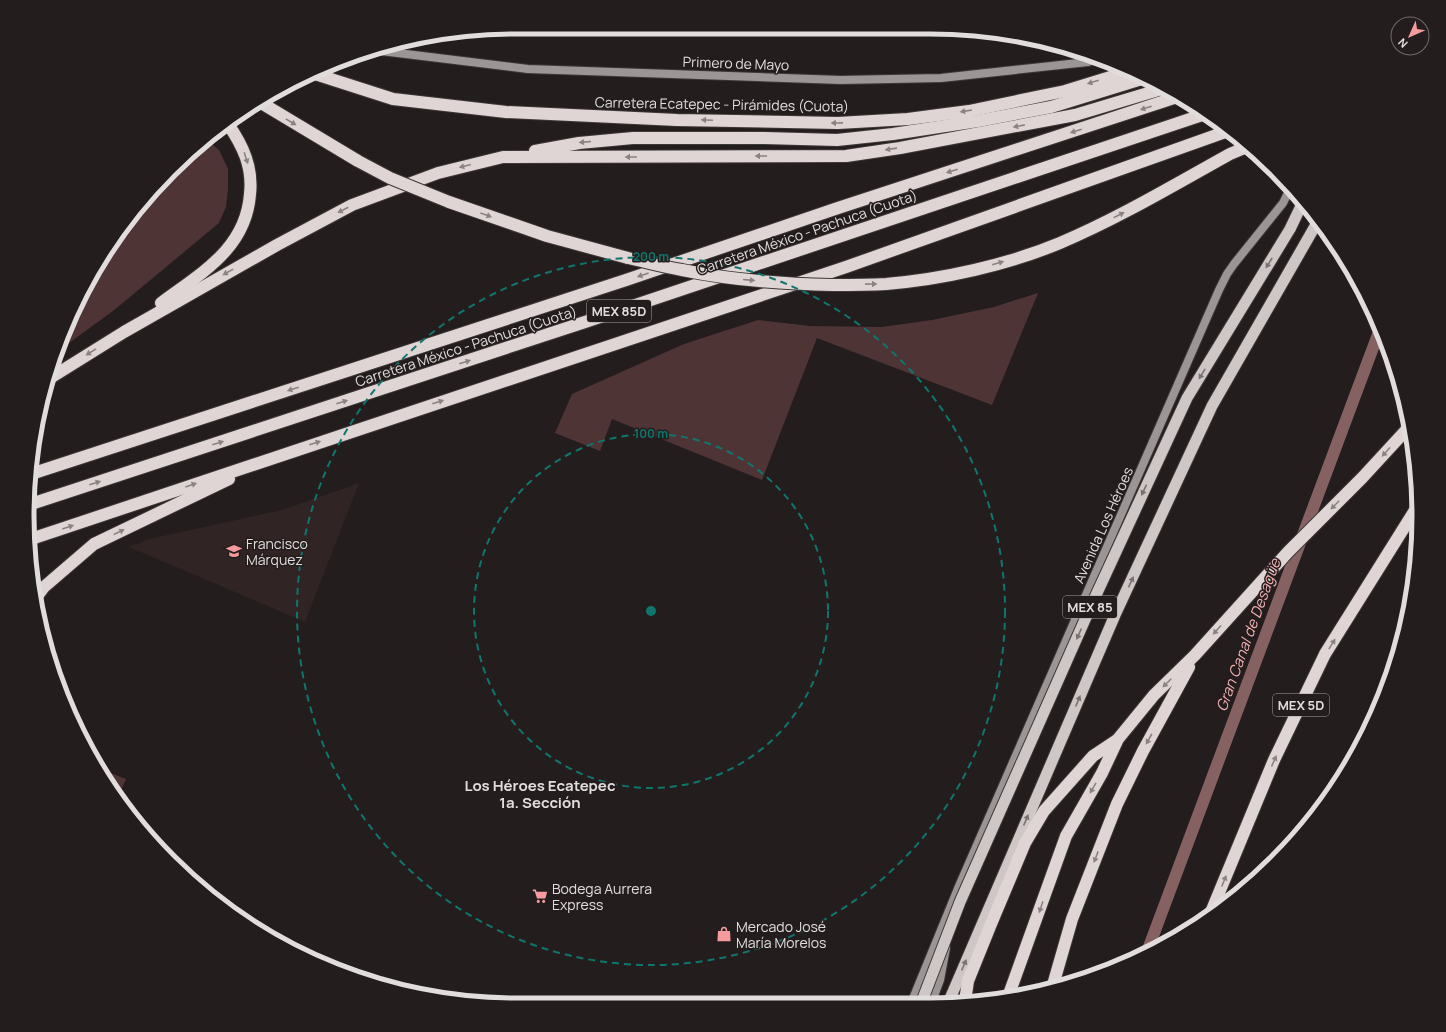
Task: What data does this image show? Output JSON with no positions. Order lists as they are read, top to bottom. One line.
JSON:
{"streets":{"highway":["Carretera Ecatepec - Pirámides (Cuota)","Carretera México - Pachuca (Cuota)","MEX 85D","MEX 85","MEX 5D"],"main road":["Primero de Mayo","Avenida Los Héroes"]},"districts":["Los Héroes Ecatepec 1a. Sección"],"water":["Gran Canal de Desagüe"],"places":{"school or university":["Francisco Márquez"],"supermarket":["Bodega Aurrera Express"],"shop":["Mercado José María Morelos"]},"north":"bottom left","rings":["200 m","100 m"]}
